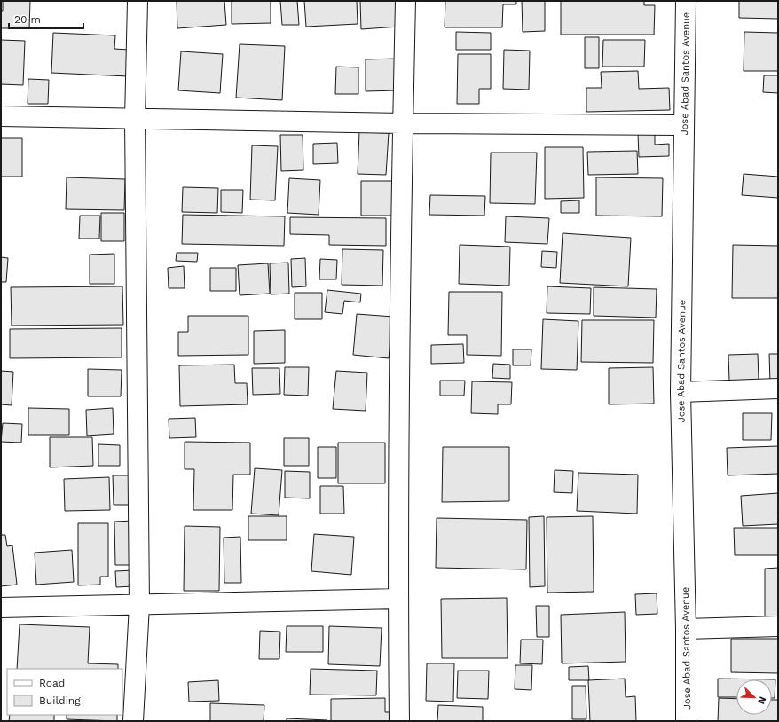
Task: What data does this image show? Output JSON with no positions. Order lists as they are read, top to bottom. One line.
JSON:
{"streets":{"main road":["Jose Abad Santos Avenue"]},"legend":["Road","Building"],"scale_bar":"20 m","north":"bottom right"}
